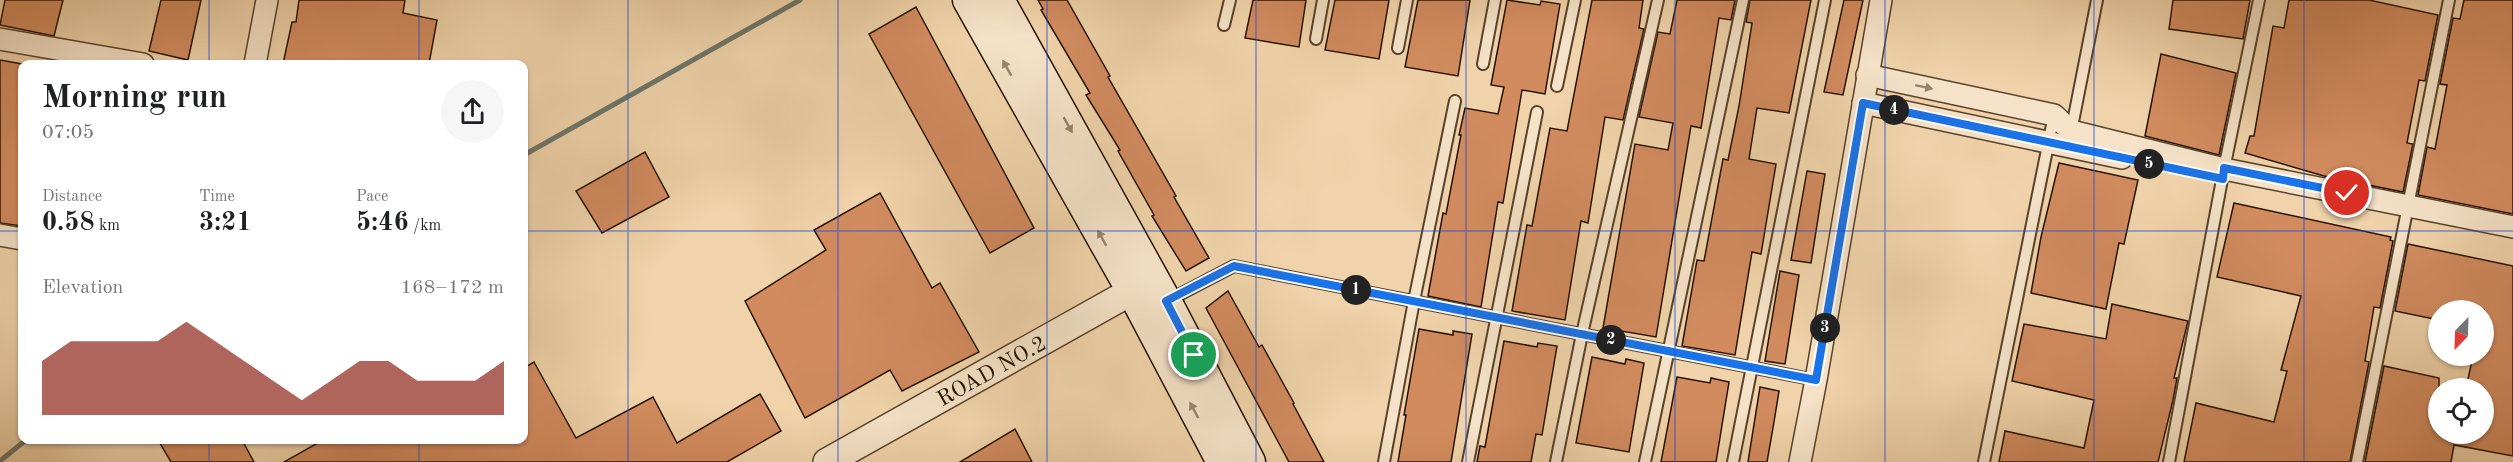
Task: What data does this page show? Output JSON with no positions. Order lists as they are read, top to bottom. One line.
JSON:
{"streets":{"street":["ROAD NO.2"]},"north":"bottom left","page":{"heading":["Morning run","07:05"],"pins":["4","5","1","3","2"],"stats":[["Distance","0.58 km"],["Time","3:21"],["Pace","5:46 /km"]],"chart":["Elevation","168–172 m"]}}
